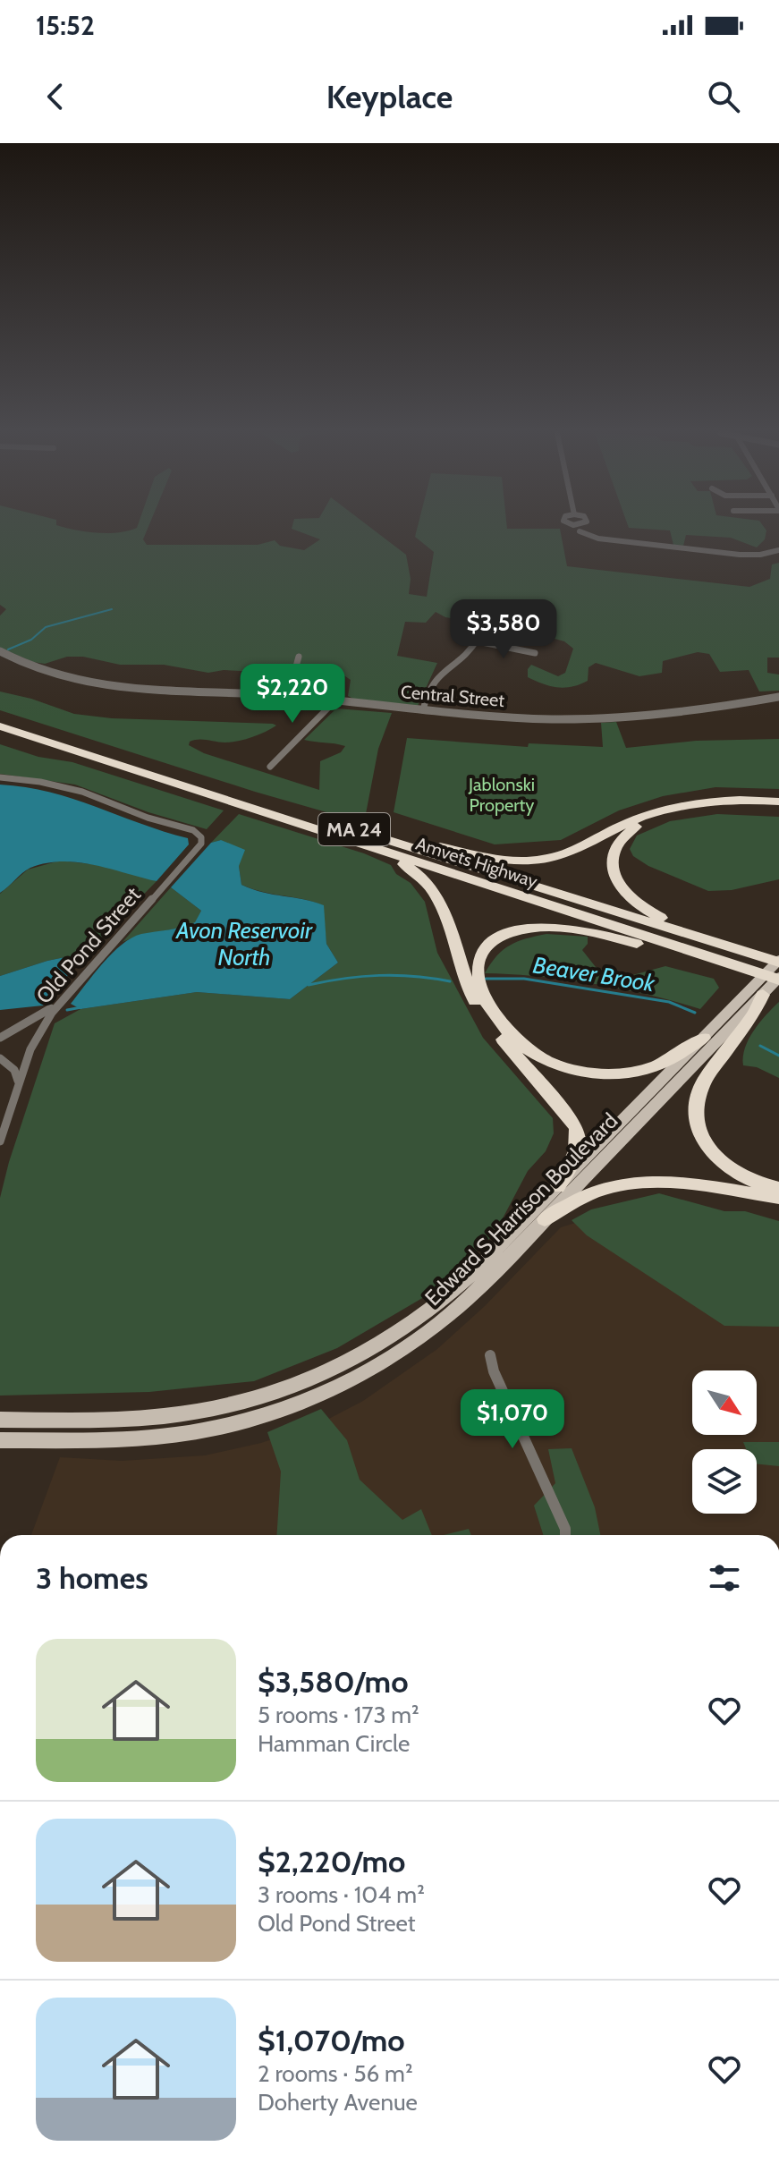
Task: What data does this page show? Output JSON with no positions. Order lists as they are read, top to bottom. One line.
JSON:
{"streets":{"highway":["MA 24","Amvets Highway"],"main road":["Edward S Harrison Boulevard"],"street":["Central Street","Old Pond Street"]},"crossings":[["Amvets Highway","Edward S Harrison Boulevard"]],"water":["Avon Reservoir North","Beaver Brook"],"parks":["Jablonski Property"],"north":"bottom right","page":{"status":"15:52","header":"Keyplace","price":["$3,580","$2,220","$1,070"],"heading":"3 homes","list":[{"name":"$3,580/mo","note":"5 rooms · 173 m² · Hamman Circle"},{"name":"$2,220/mo","note":"3 rooms · 104 m² · Old Pond Street"},{"name":"$1,070/mo","note":"2 rooms · 56 m² · Doherty Avenue"}]}}
